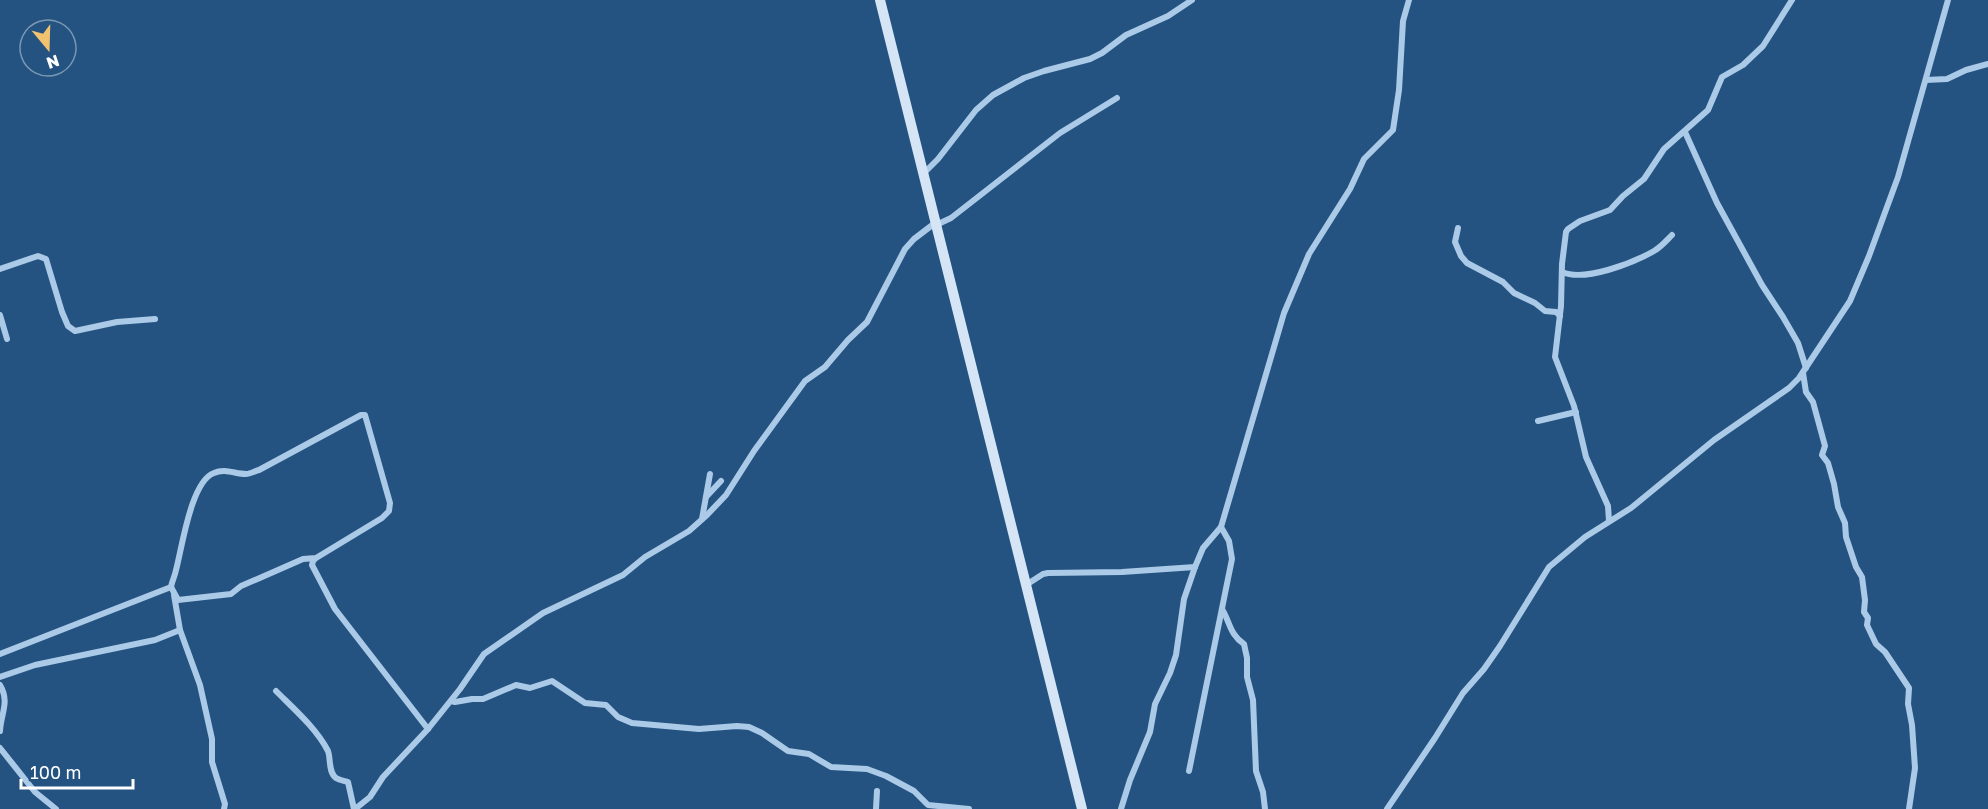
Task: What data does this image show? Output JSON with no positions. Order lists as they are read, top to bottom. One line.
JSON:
{"scale_bar":"100 m","north":"bottom"}
